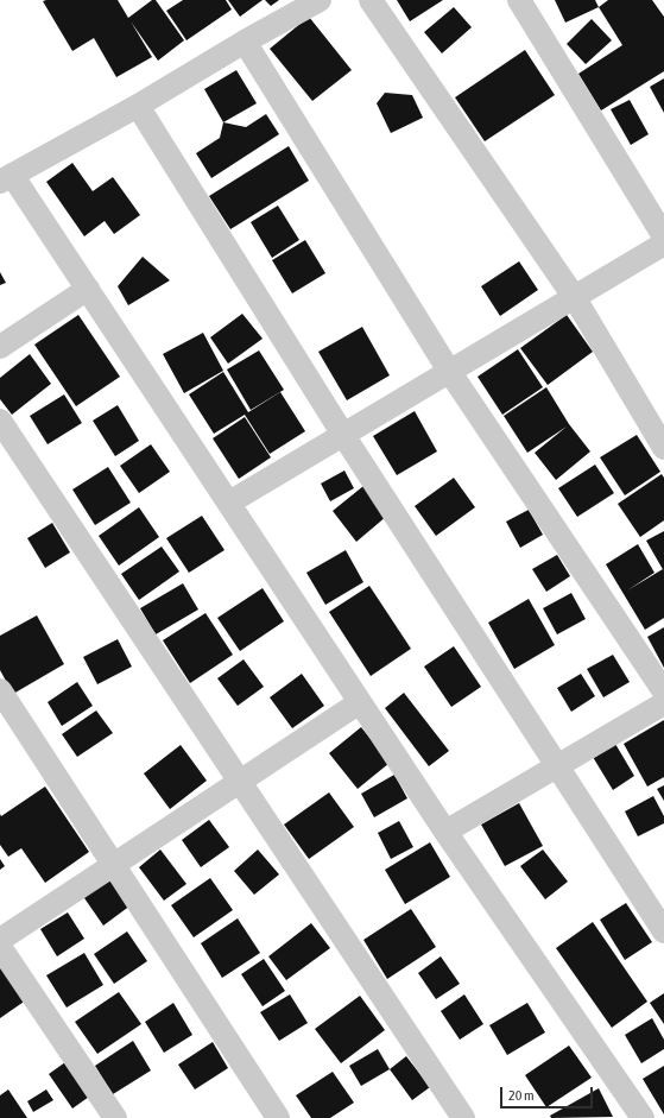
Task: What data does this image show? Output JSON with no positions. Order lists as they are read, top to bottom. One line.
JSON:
{"scale_bar":"20 m"}
